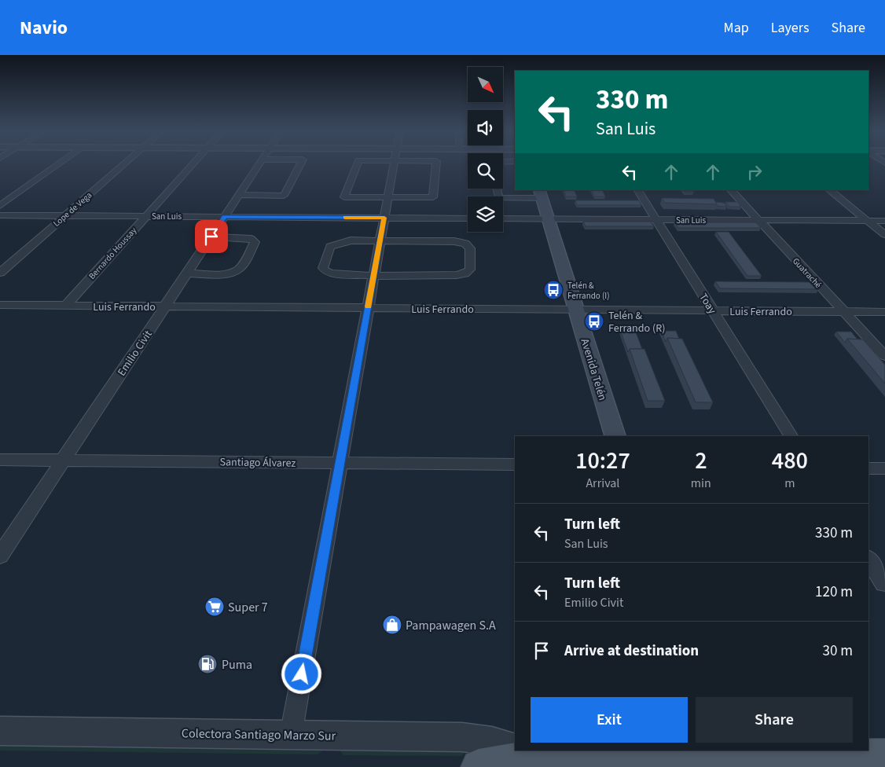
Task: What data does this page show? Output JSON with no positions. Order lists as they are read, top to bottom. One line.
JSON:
{"streets":{"main road":["Avenida Telén"],"street":["Lope de Vega","San Luis","Bernardo Houssay","Guatraché","Toay","Luis Ferrando","Emilio Civit","Santiago Álvarez","Colectora Santiago Marzo Sur"]},"crossings":[["Lope de Vega","San Luis"],["San Luis","Bernardo Houssay"],["San Luis","Guatraché"],["San Luis","Toay"],["San Luis","Emilio Civit"],["San Luis","Avenida Telén"],["Bernardo Houssay","Luis Ferrando"],["Guatraché","Luis Ferrando"],["Toay","Luis Ferrando"],["Luis Ferrando","Emilio Civit"],["Luis Ferrando","Avenida Telén"],["Emilio Civit","Santiago Álvarez"]],"places":{"bus stop":["Telén & Ferrando (I)","Telén & Ferrando (R)"],"supermarket":["Super 7"],"shop":["Pampawagen S.A"],"fuel station":["Puma"]},"north":"bottom right","page":{"header":"Navio","nav":["Map","Layers","Share"],"turn":["330 m","San Luis"],"eta":["10:27","Arrival","2","min","480","m"],"list":[{"name":"Turn left","note":"San Luis","value":"330 m"},{"name":"Turn left","note":"Emilio Civit","value":"120 m"},{"name":"Arrive at destination","value":"30 m"}],"buttons":["Exit","Share"]}}
